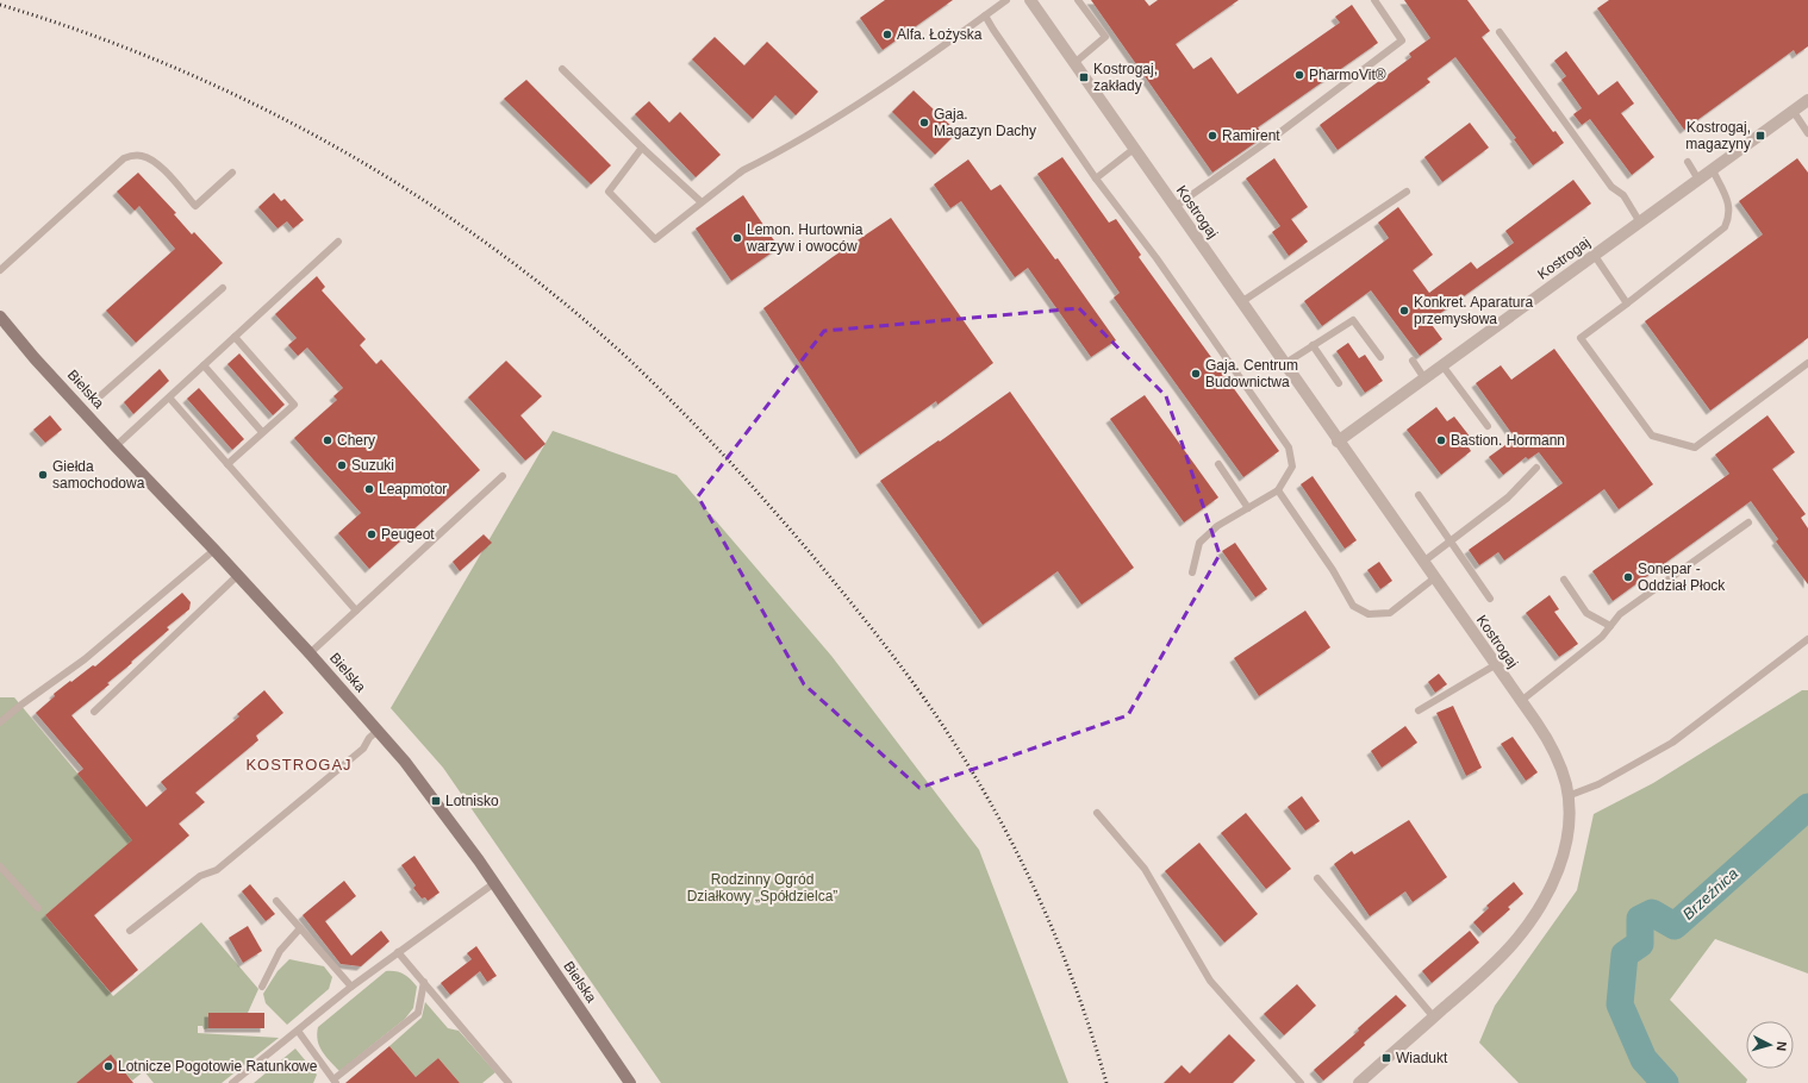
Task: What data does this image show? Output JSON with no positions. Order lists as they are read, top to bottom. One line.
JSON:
{"streets":{"main road":["Bielska"],"street":["Kostrogaj"]},"districts":["KOSTROGAJ"],"water":["Brzeźnica"],"parks":["Rodzinny Ogród Działkowy „Spółdzielca”"],"places":{"other":["Alfa. Łożyska","PharmoVit®","Gaja. Magazyn Dachy","Ramirent","Lemon. Hurtownia warzyw i owoców","Konkret. Aparatura przemysłowa","Gaja. Centrum Budownictwa","Chery","Bastion. Hormann","Suzuki","Giełda samochodowa","Leapmotor","Peugeot","Sonepar - Oddział Płock","Lotnicze Pogotowie Ratunkowe"],"transit":["Kostrogaj, zakłady","Kostrogaj, magazyny","Lotnisko","Wiadukt"]},"north":"right"}
